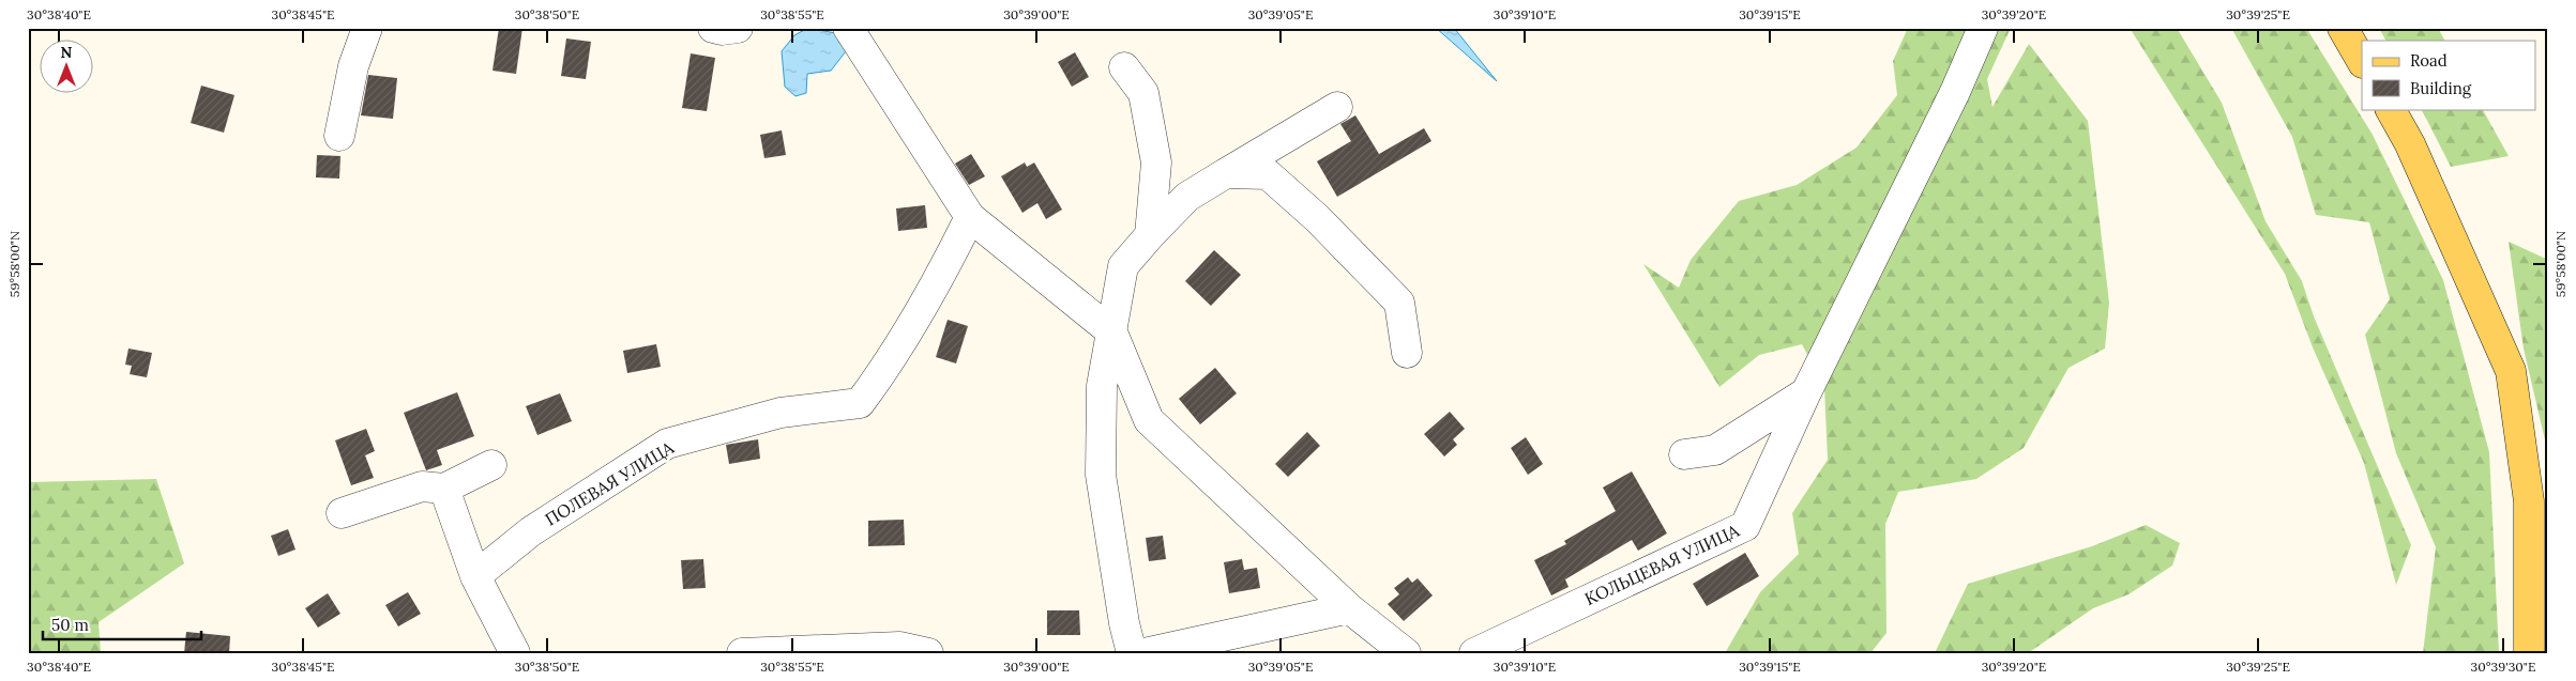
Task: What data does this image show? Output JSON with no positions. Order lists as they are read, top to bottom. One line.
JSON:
{"streets":{"street":["ПОЛЕВАЯ УЛИЦА","КОЛЬЦЕВАЯ УЛИЦА"]},"legend":["Road","Building"],"scale_bar":"50 m","north":"top","coordinates":["30°38'40\"E","30°38'45\"E","30°38'50\"E","30°38'55\"E","30°39'00\"E","30°39'05\"E","30°39'10\"E","30°39'15\"E","30°39'20\"E","30°39'25\"E","59°58'00\"N","30°39'30\"E"]}
